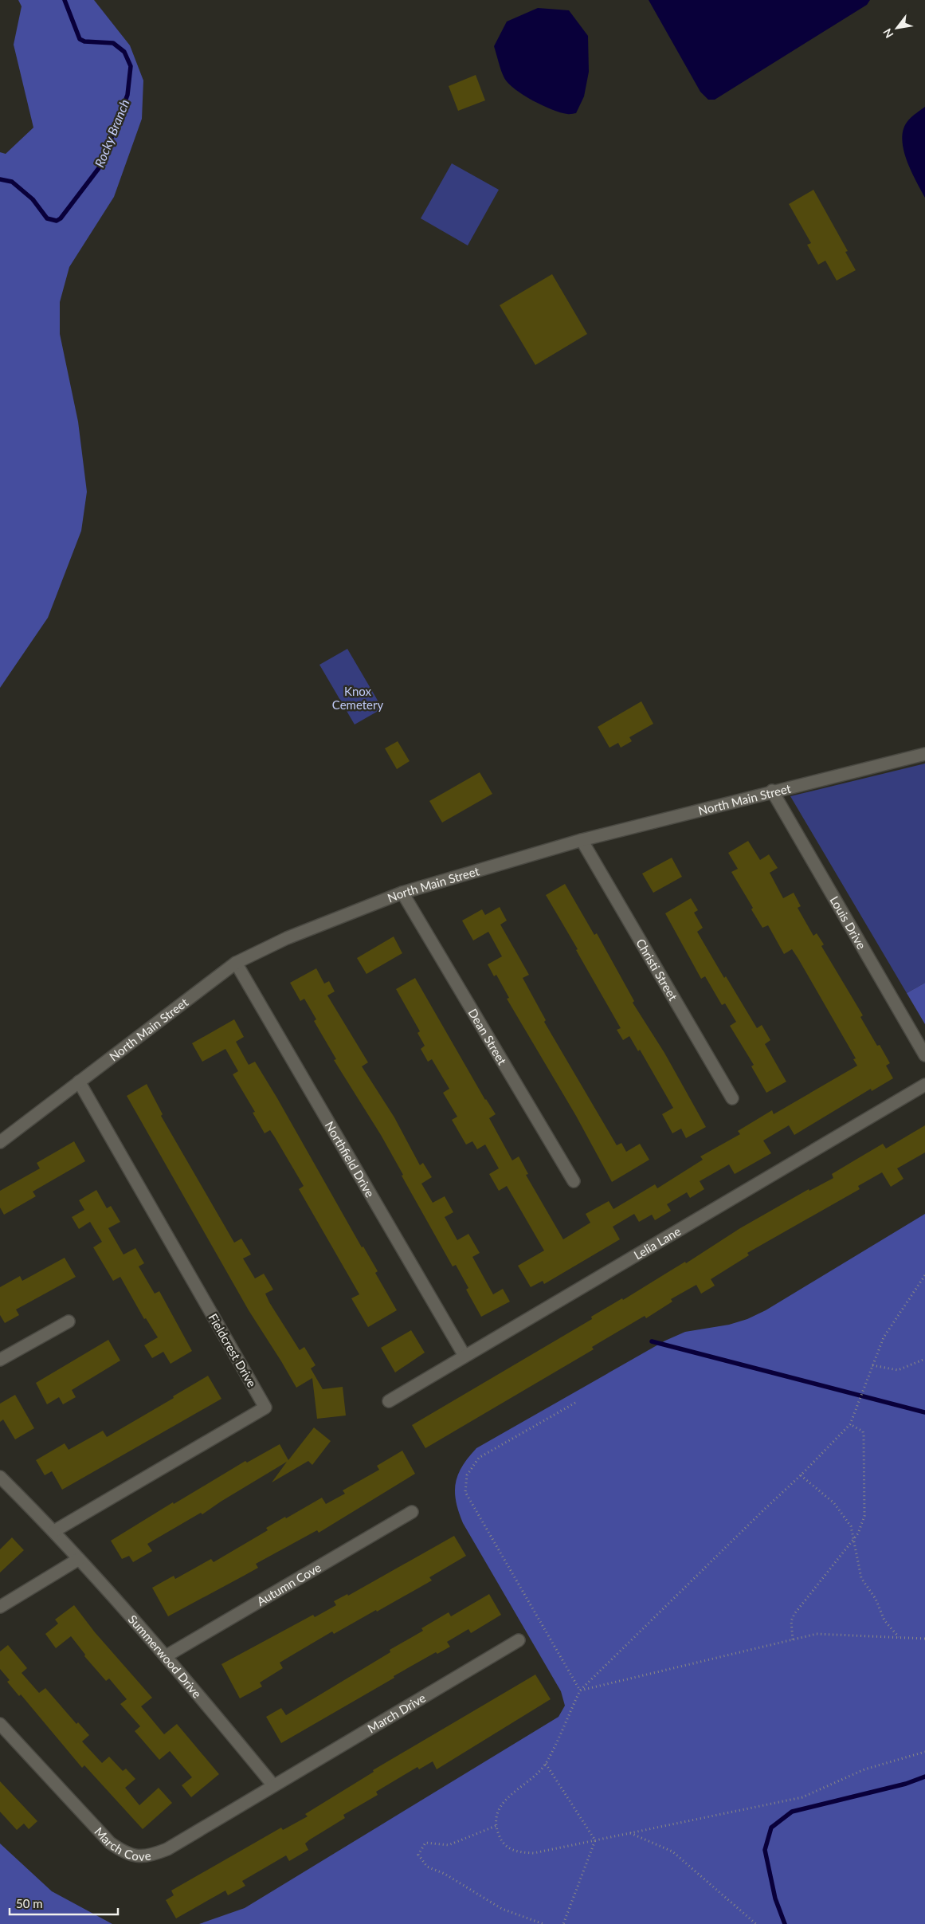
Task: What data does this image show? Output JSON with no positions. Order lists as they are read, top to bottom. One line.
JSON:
{"streets":{"street":["North Main Street","Louis Drive","Christi Street","Dean Street","Northfield Drive","Lelia Lane","Fieldcrest Drive","Autumn Cove","Summerwood Drive","March Drive","March Cove"]},"crossings":[["North Main Street","Louis Drive"],["North Main Street","Christi Street"],["North Main Street","Dean Street"],["North Main Street","Northfield Drive"],["North Main Street","Fieldcrest Drive"],["Northfield Drive","Lelia Lane"],["Fieldcrest Drive","Summerwood Drive"],["Autumn Cove","Summerwood Drive"],["Summerwood Drive","March Drive"],["Summerwood Drive","March Cove"],["March Drive","March Cove"]],"water":["Rocky Branch"],"parks":["Knox Cemetery"],"scale_bar":"50 m","north":"bottom left"}
